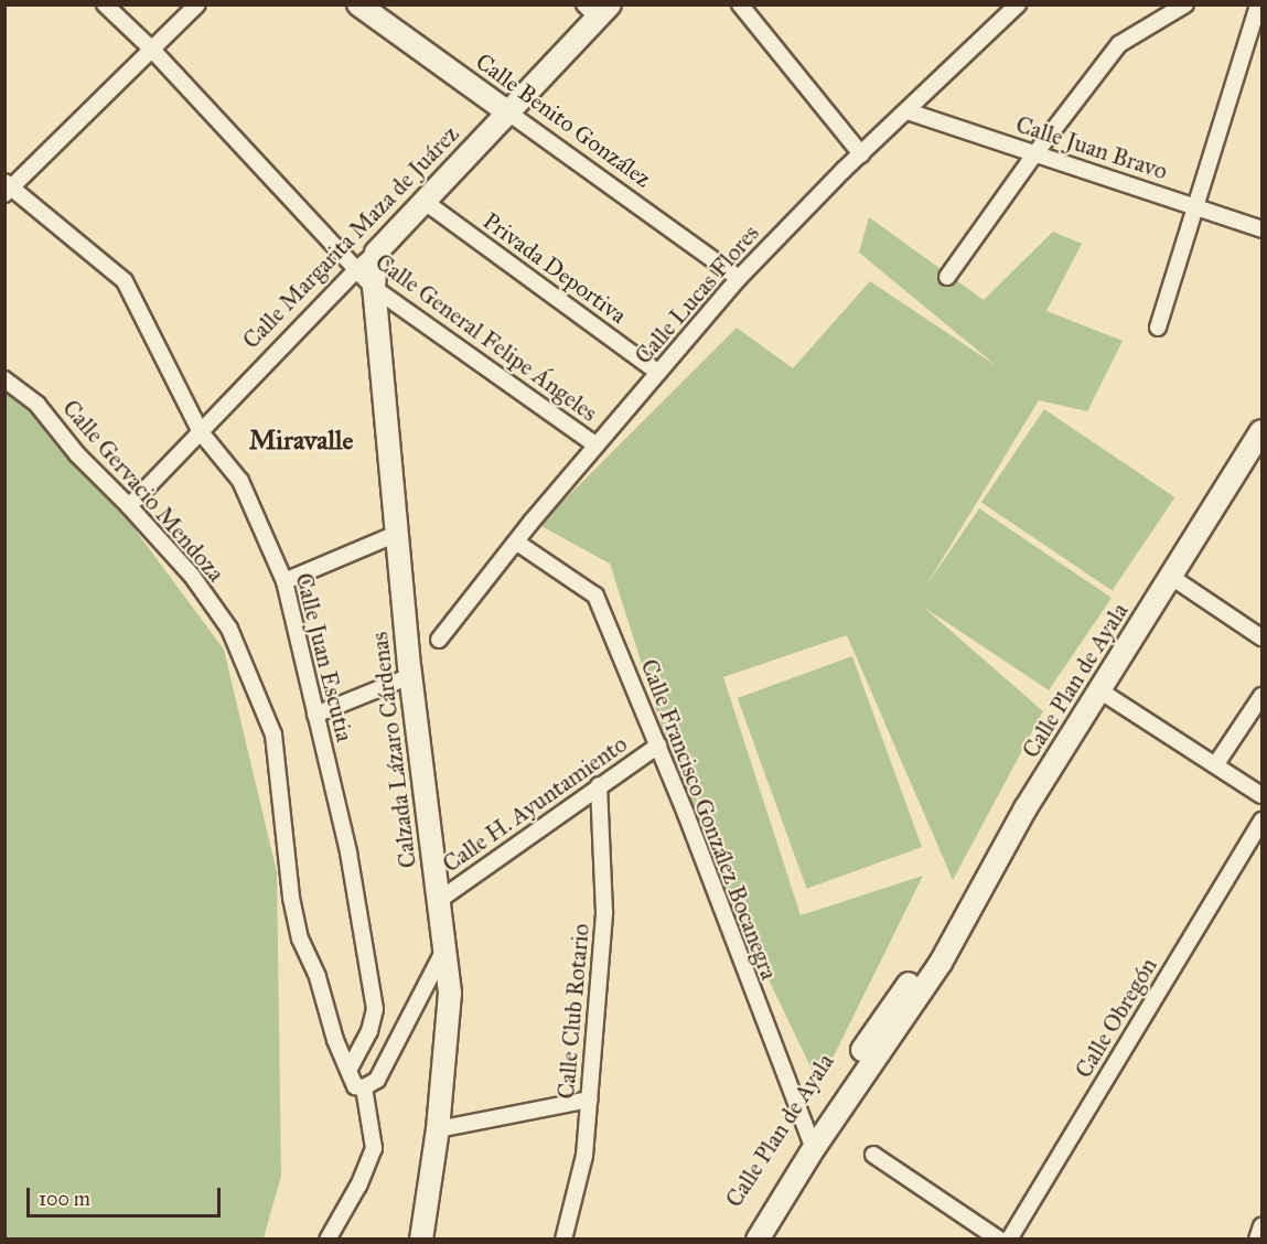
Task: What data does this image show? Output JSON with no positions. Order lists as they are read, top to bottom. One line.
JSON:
{"streets":{"street":["Calle Benito González","Calle Juan Bravo","Calle Margarita Maza de Juárez","Privada Deportiva","Calle Lucas Flores","Calle General Felipe Ángeles","Calle Gervacio Mendoza","Calle Juan Escutia","Calle Plan de Ayala","Calzada Lázaro Cárdenas","Calle H. Ayuntamiento","Calle Francisco González Bocanegra","Calle Club Rotario","Calle Obregón"]},"crossings":[["Calle Benito González","Calle Margarita Maza de Juárez"],["Calle Benito González","Calle Lucas Flores"],["Calle Juan Bravo","Calle Lucas Flores"],["Calle Margarita Maza de Juárez","Privada Deportiva"],["Calle Margarita Maza de Juárez","Calle General Felipe Ángeles"],["Calle Margarita Maza de Juárez","Calle Gervacio Mendoza"],["Calle Margarita Maza de Juárez","Calle Juan Escutia"],["Calle Margarita Maza de Juárez","Calzada Lázaro Cárdenas"],["Privada Deportiva","Calle Lucas Flores"],["Calle Lucas Flores","Calle General Felipe Ángeles"],["Calle Lucas Flores","Calle Francisco González Bocanegra"],["Calle General Felipe Ángeles","Calzada Lázaro Cárdenas"],["Calle Gervacio Mendoza","Calle Juan Escutia"],["Calle Plan de Ayala","Calle Francisco González Bocanegra"],["Calzada Lázaro Cárdenas","Calle H. Ayuntamiento"],["Calle H. Ayuntamiento","Calle Francisco González Bocanegra"],["Calle H. Ayuntamiento","Calle Club Rotario"]],"districts":["Miravalle"],"scale_bar":"100 m"}
